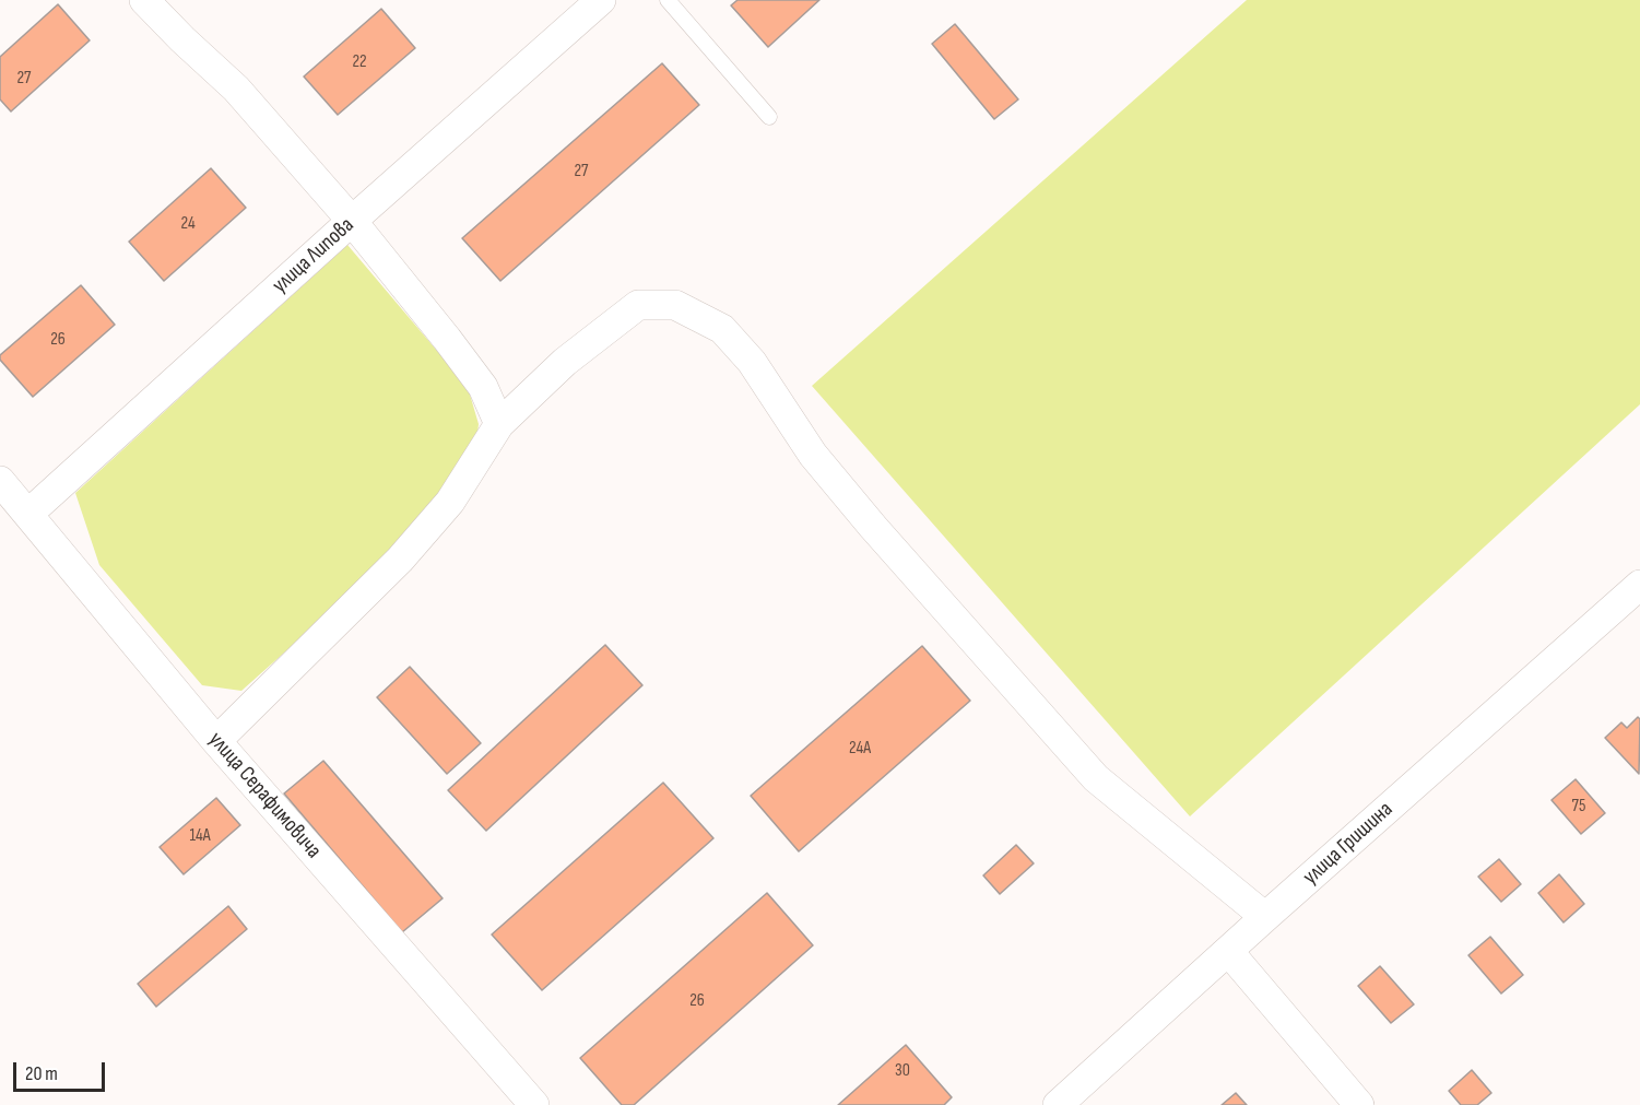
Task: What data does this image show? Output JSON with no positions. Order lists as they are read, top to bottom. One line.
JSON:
{"streets":{"street":["улица Липова","улица Серафимовича","улица Гришина"]},"crossings":[["улица Липова","улица Серафимовича"]],"house_numbers":["22","27","27","24","26","24А","75","14А","26","30"],"scale_bar":"20 m"}
